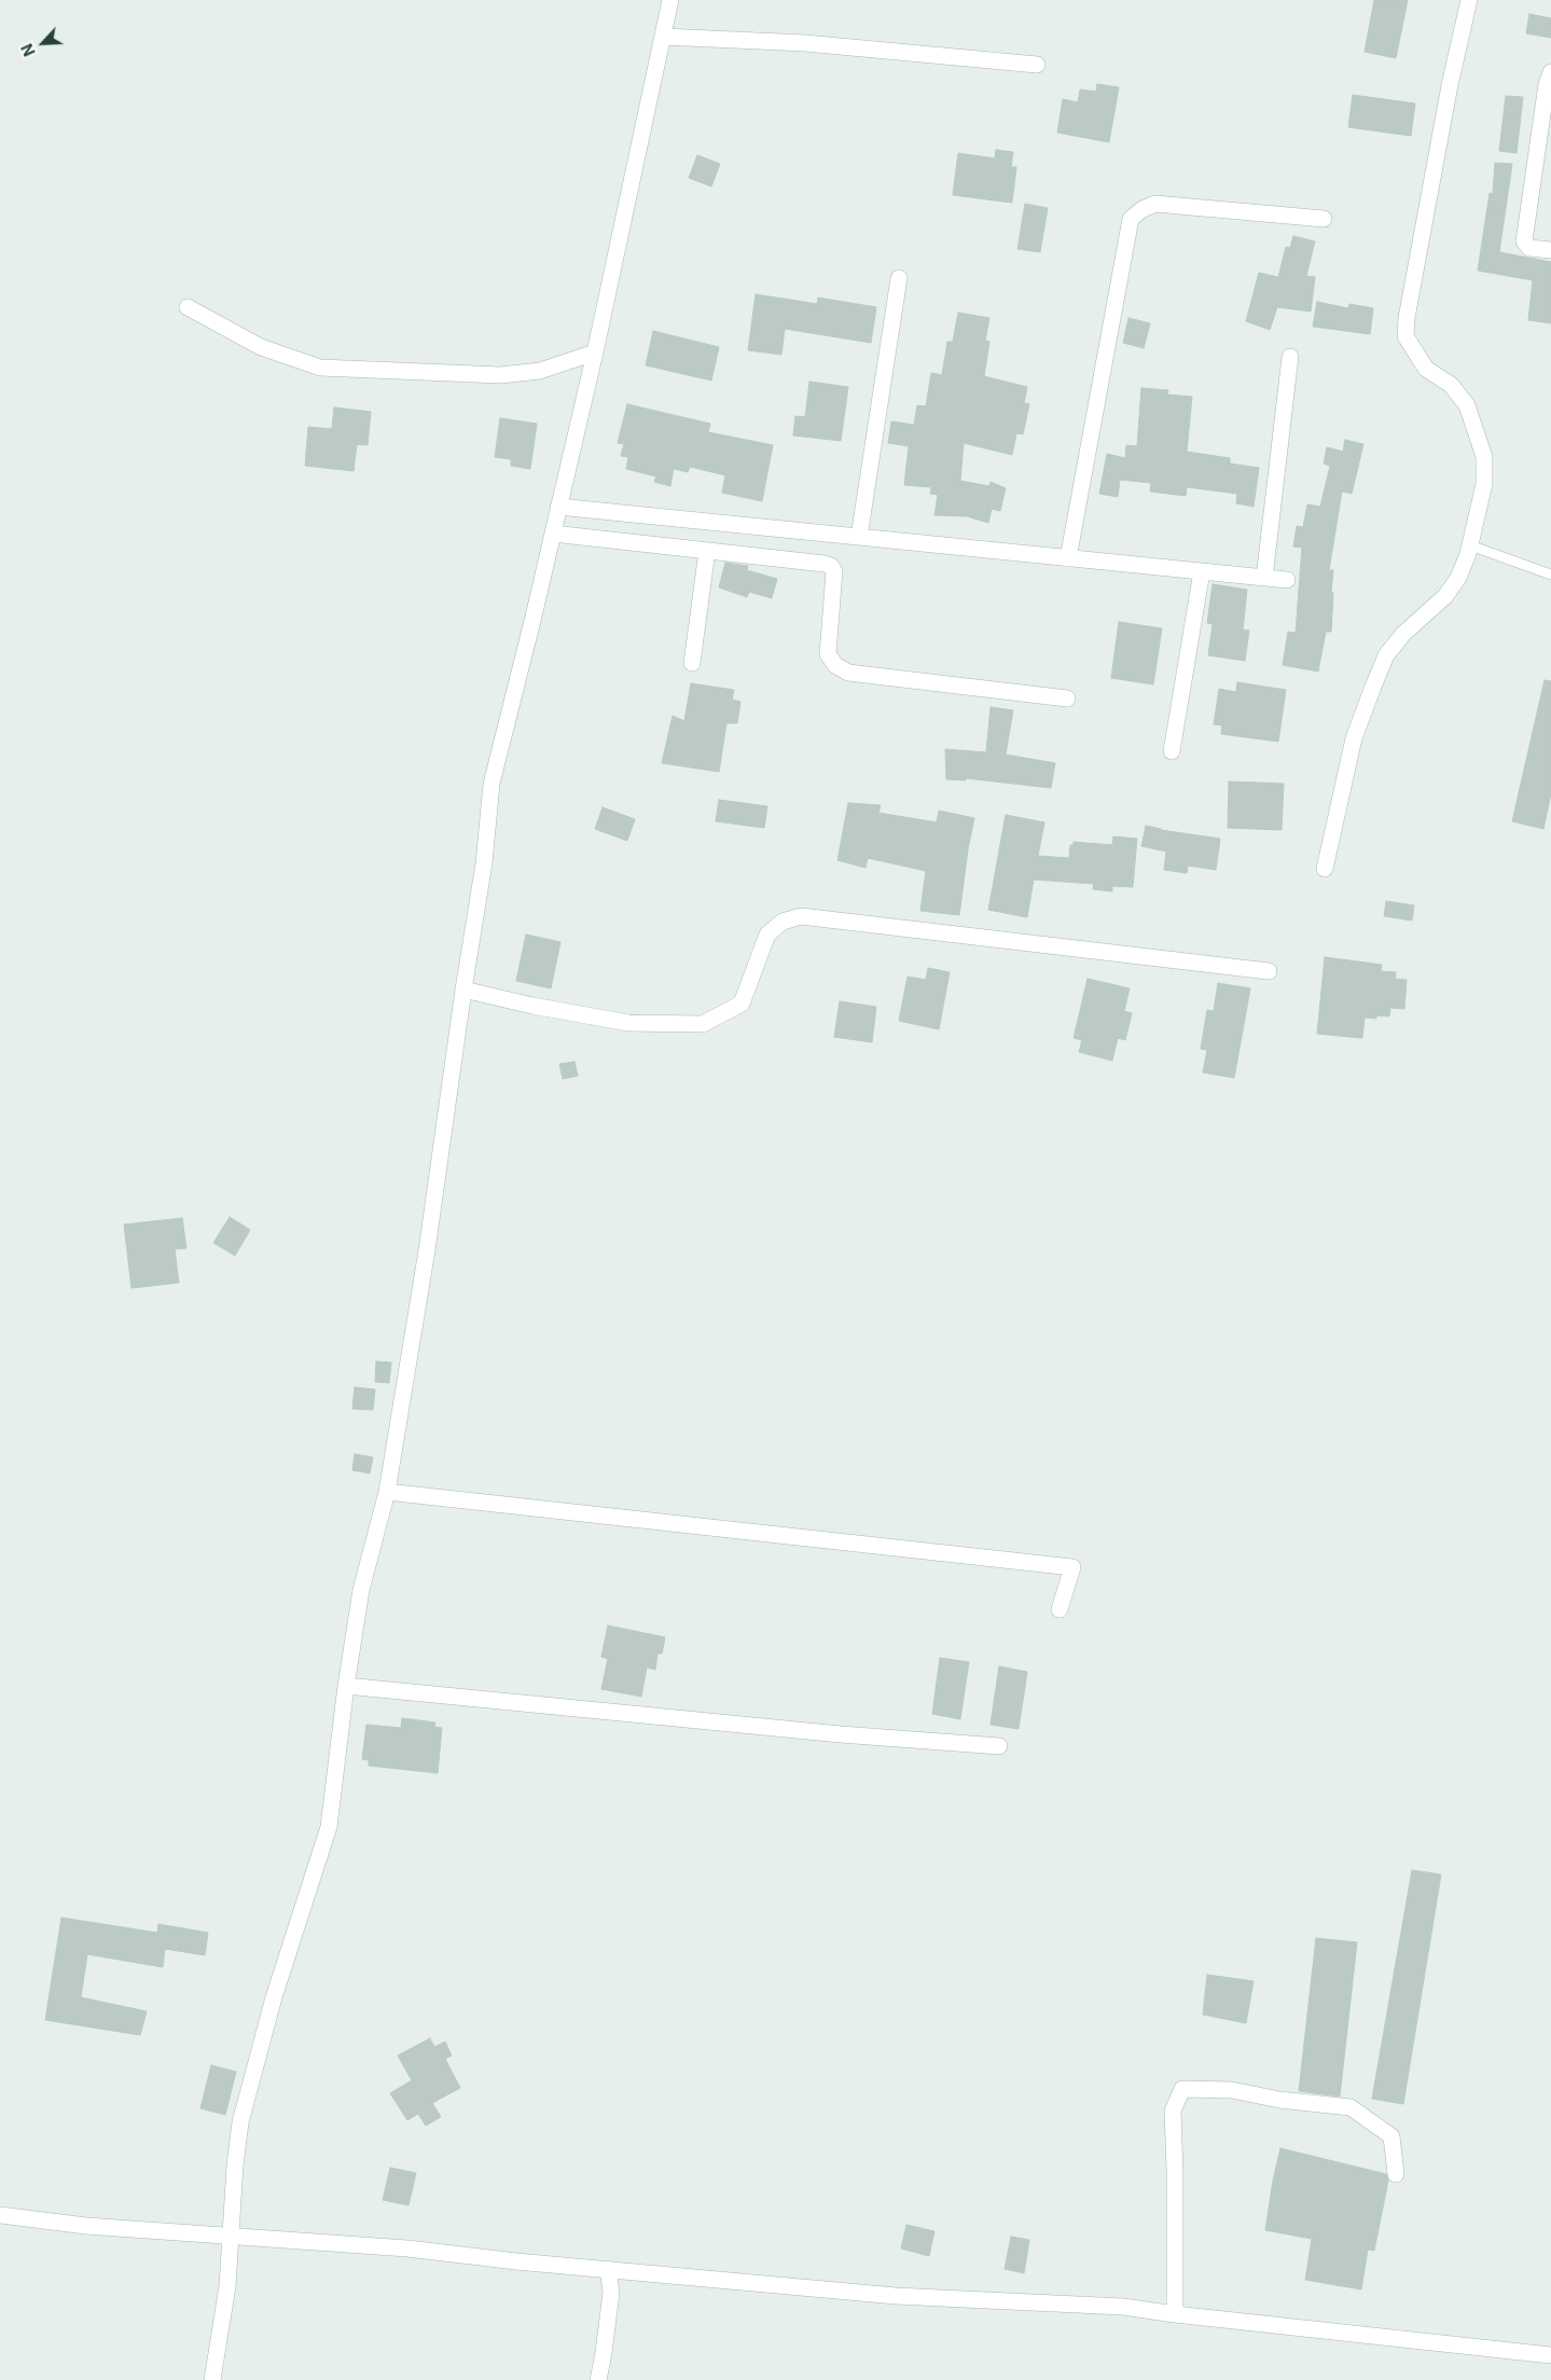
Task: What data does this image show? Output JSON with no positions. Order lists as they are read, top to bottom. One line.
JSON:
{"north":"bottom left"}
